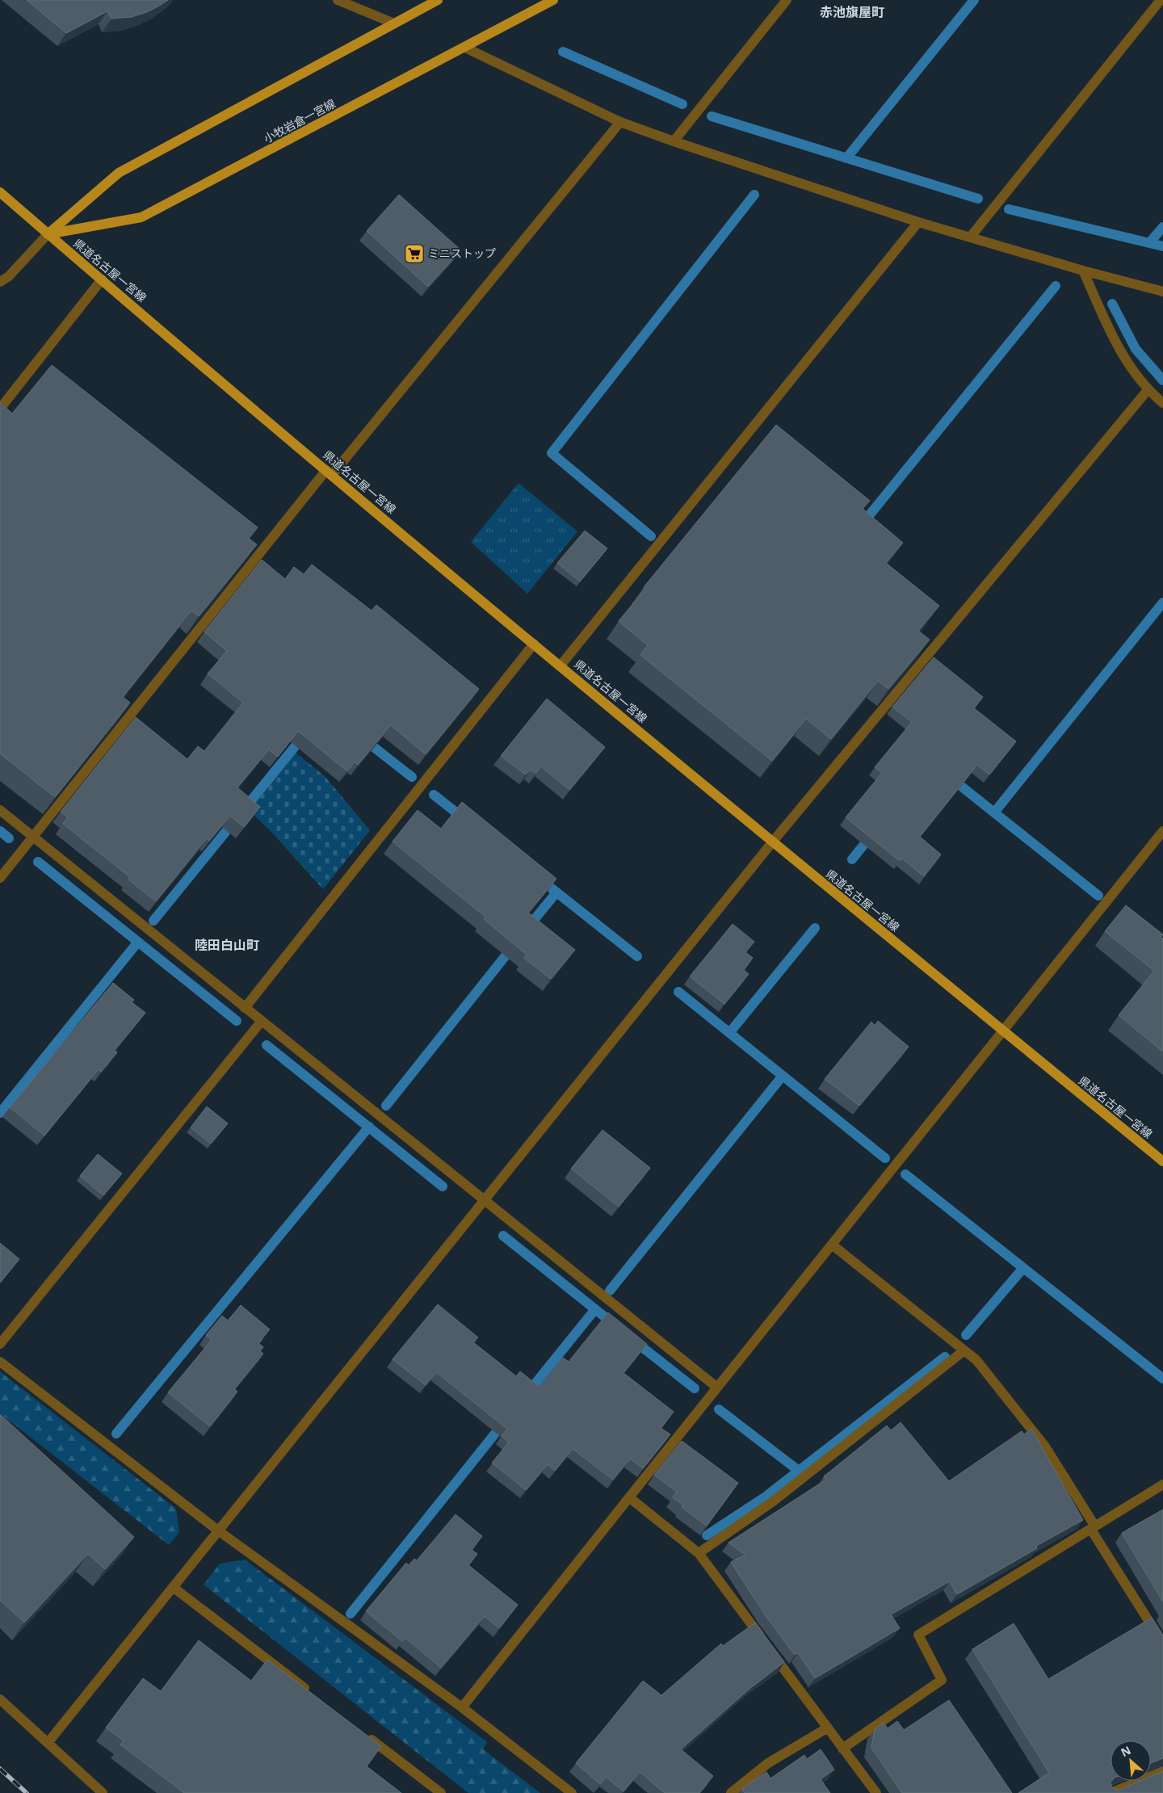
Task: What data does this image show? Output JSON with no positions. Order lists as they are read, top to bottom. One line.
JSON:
{"streets":{"main road":["小牧岩倉一宮線","県道名古屋一宮線"]},"crossings":[["小牧岩倉一宮線","県道名古屋一宮線"]],"districts":["赤池旗屋町","陸田白山町"],"places":{"supermarket":["ミニストップ"]},"north":"top left"}
